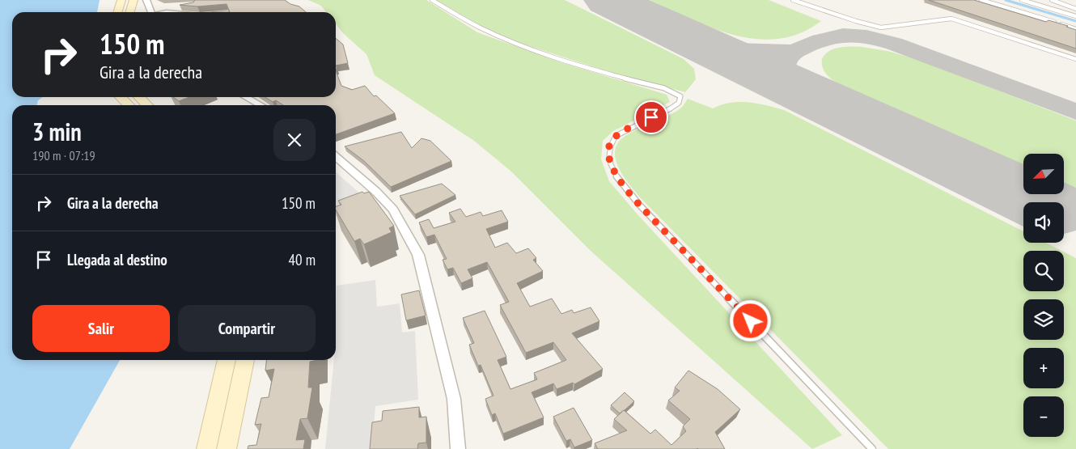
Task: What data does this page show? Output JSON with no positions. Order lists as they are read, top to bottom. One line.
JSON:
{"north":"bottom left","page":{"turn":["150 m","Gira a la derecha"],"heading":["3 min","190 m · 07:19"],"map_buttons":["+","−"],"list":[{"name":"Gira a la derecha","value":"150 m"},{"name":"Llegada al destino","value":"40 m"}],"buttons":["Salir","Compartir"]}}
